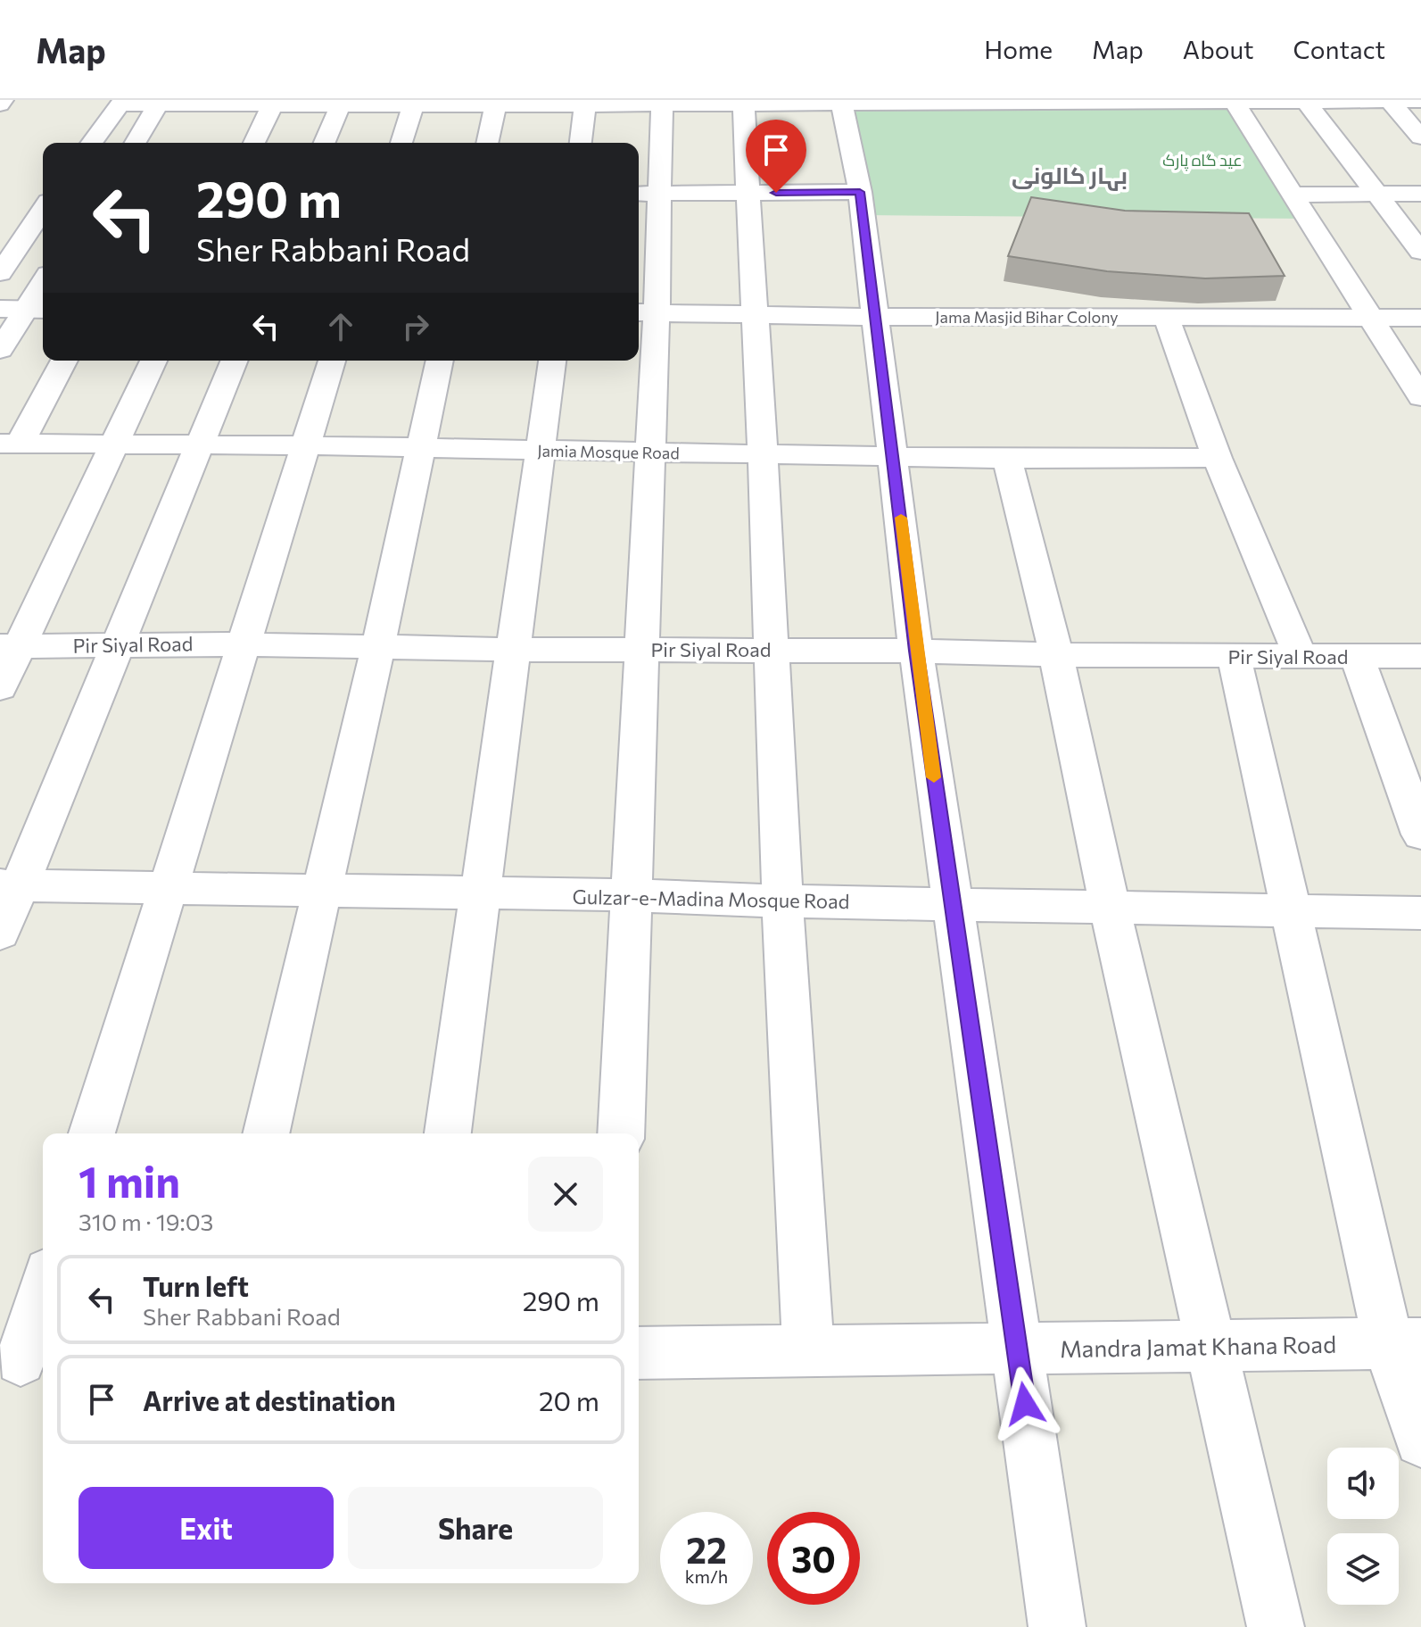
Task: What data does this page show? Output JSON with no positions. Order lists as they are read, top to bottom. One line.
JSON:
{"streets":{"street":["Jama Masjid Bihar Colony","Jamia Mosque Road","Pir Siyal Road","Gulzar-e-Madina Mosque Road","Mandra Jamat Khana Road"]},"districts":["بہار کالونی"],"parks":["عید گاہ پارک"],"page":{"header":"Map","nav":["Home","Map","About","Contact"],"turn":["290 m","Sher Rabbani Road"],"heading":["1 min","310 m · 19:03"],"list":[{"name":"Turn left","note":"Sher Rabbani Road","value":"290 m"},{"name":"Arrive at destination","value":"20 m"}],"buttons":["Exit","Share"],"speed":"22 km/h","limit":"30"}}
